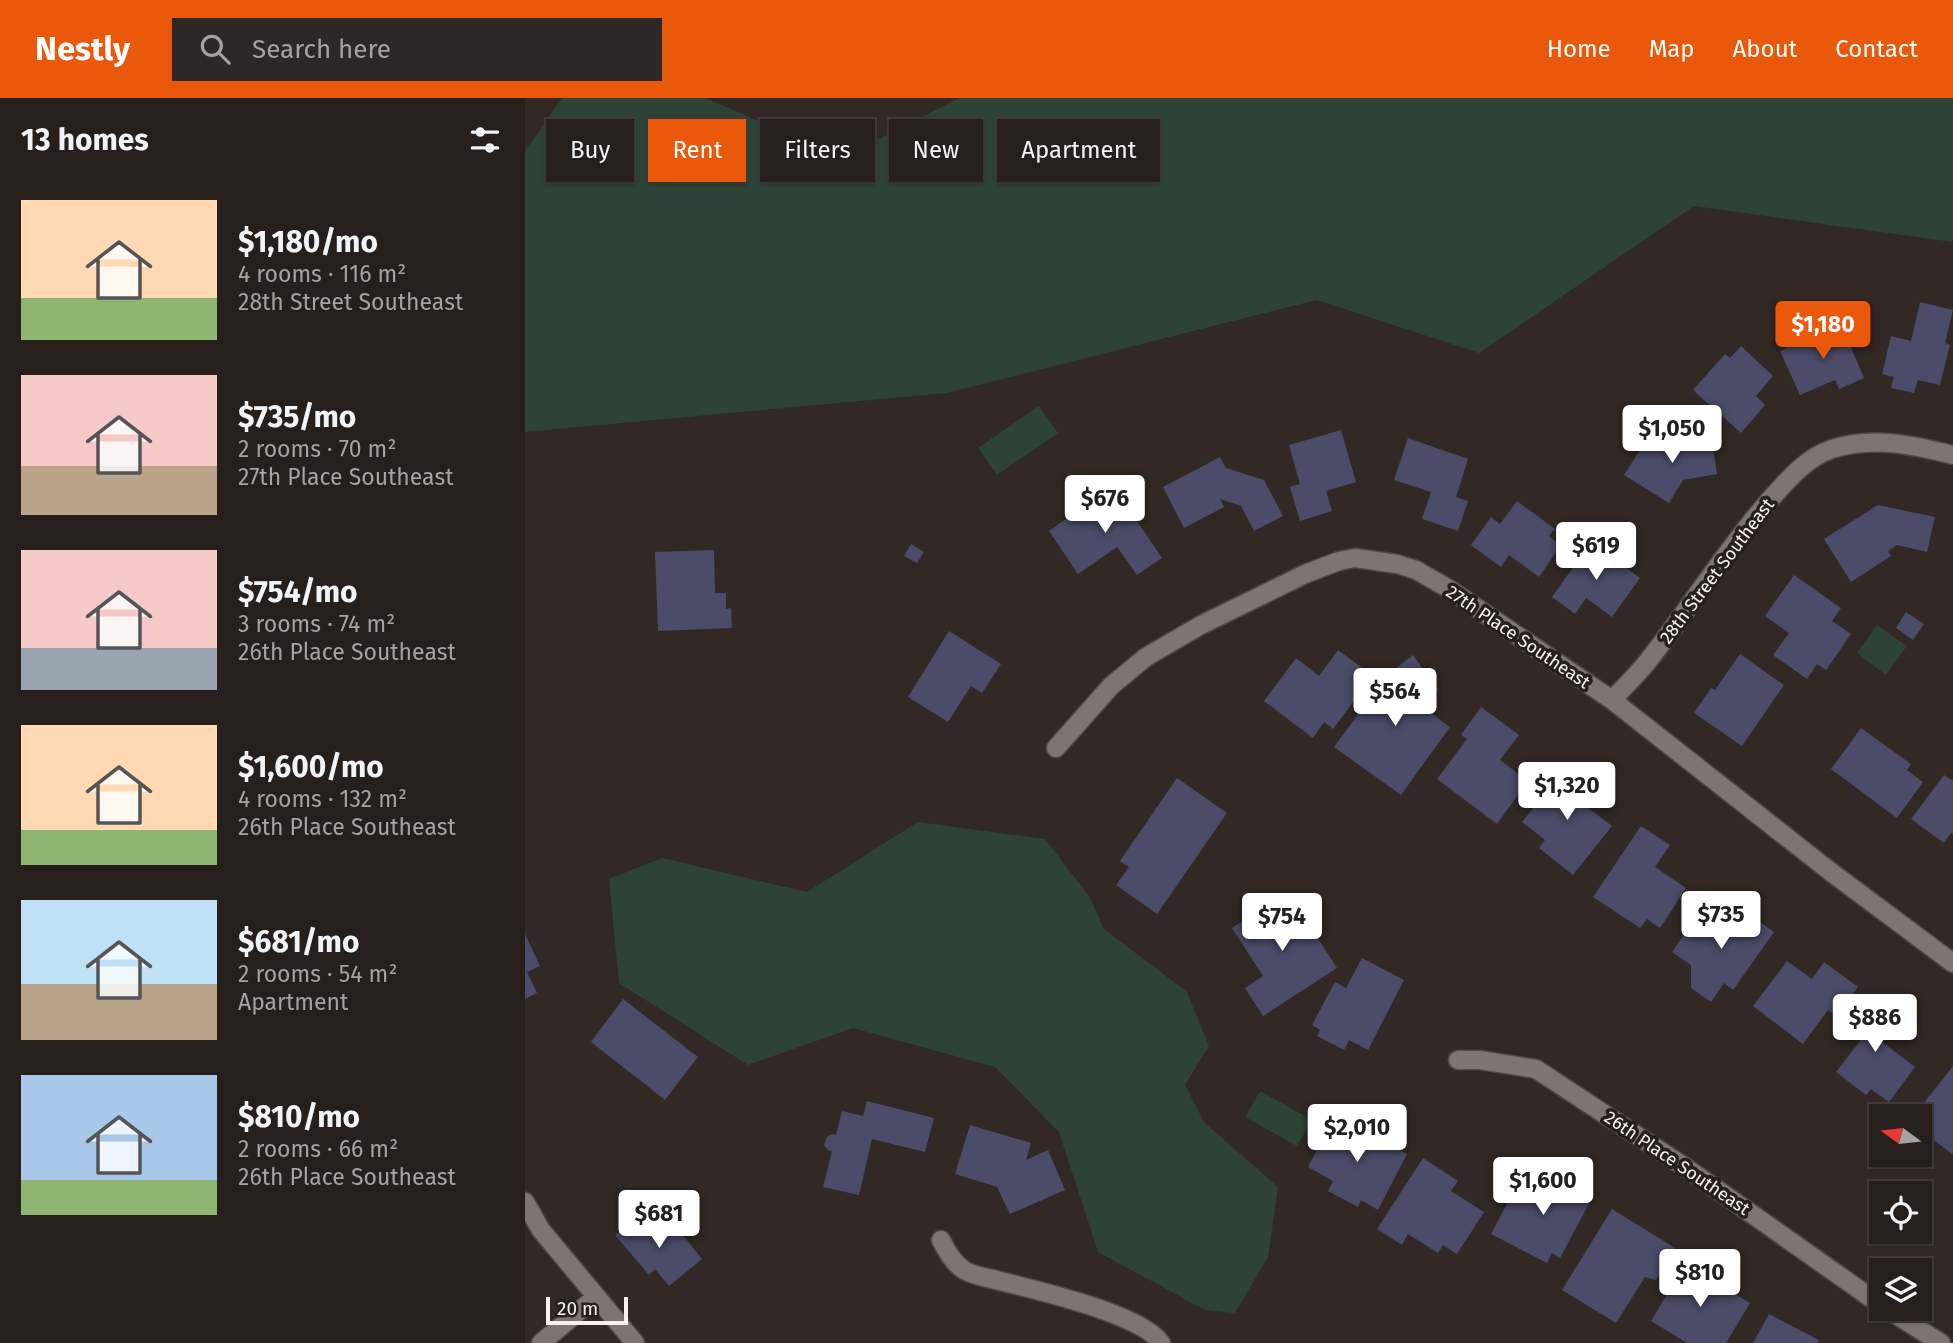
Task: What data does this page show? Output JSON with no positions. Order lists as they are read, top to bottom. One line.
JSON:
{"streets":{"street":["28th Street Southeast","27th Place Southeast","26th Place Southeast"]},"crossings":[["28th Street Southeast","27th Place Southeast"]],"scale_bar":"20 m","north":"left","page":{"header":"Nestly","search":"Search here","nav":["Home","Map","About","Contact"],"heading":"13 homes","chip":["Buy","Rent","Filters","New","Apartment"],"list":[{"name":"$1,180/mo","note":"4 rooms · 116 m² · 28th Street Southeast"},{"name":"$735/mo","note":"2 rooms · 70 m² · 27th Place Southeast"},{"name":"$754/mo","note":"3 rooms · 74 m² · 26th Place Southeast"},{"name":"$1,600/mo","note":"4 rooms · 132 m² · 26th Place Southeast"},{"name":"$681/mo","note":"2 rooms · 54 m² · Apartment"},{"name":"$810/mo","note":"2 rooms · 66 m² · 26th Place Southeast"}],"price":["$1,180","$1,050","$676","$619","$564","$1,320","$735","$754","$886","$2,010","$1,600","$681","$810"],"scale":"20 m"}}
